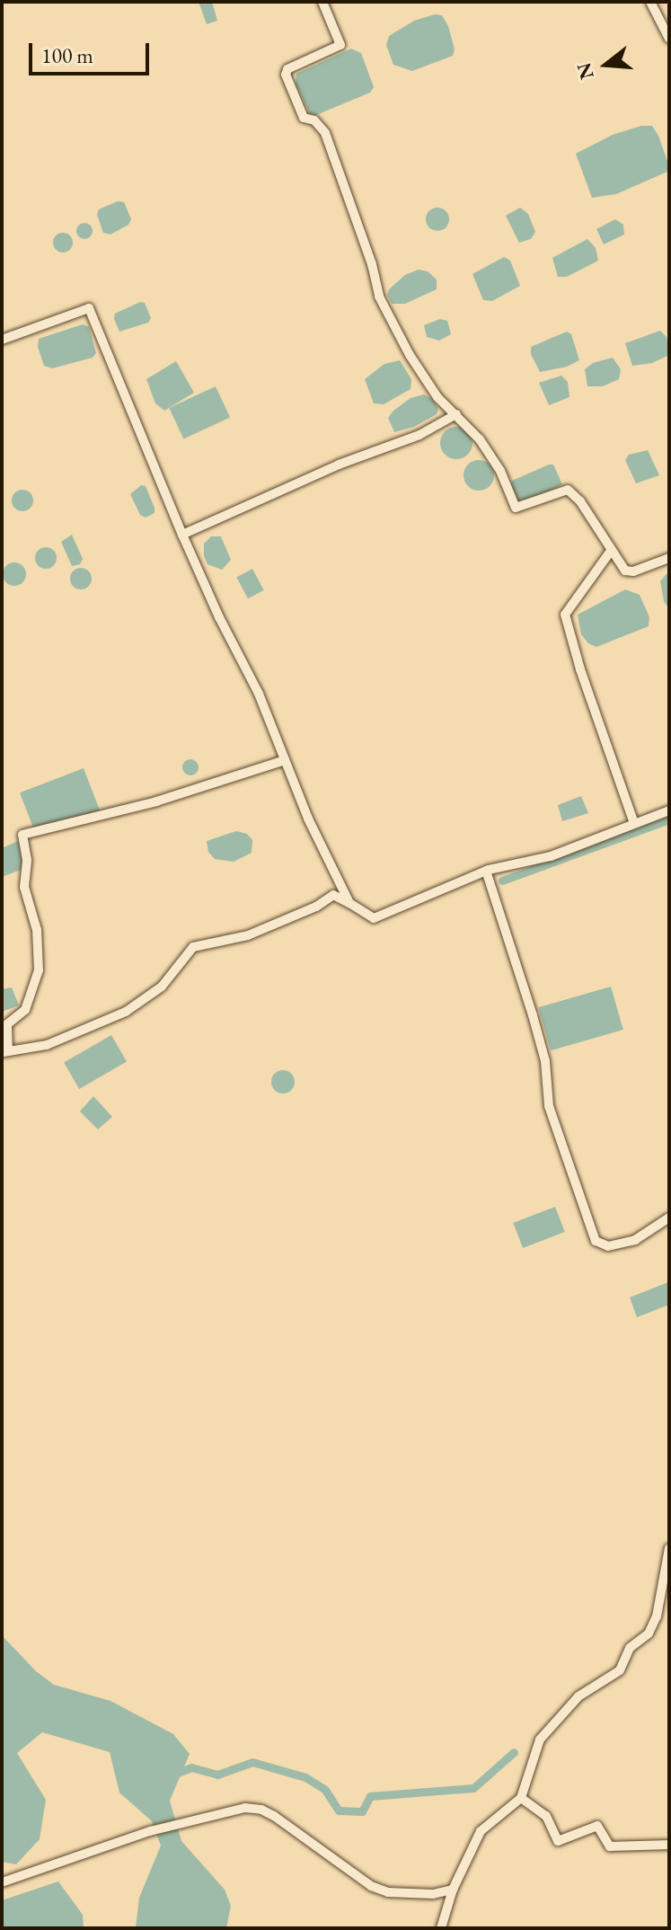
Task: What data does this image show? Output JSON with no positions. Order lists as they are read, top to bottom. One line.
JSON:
{"scale_bar":"100 m","north":"left"}
